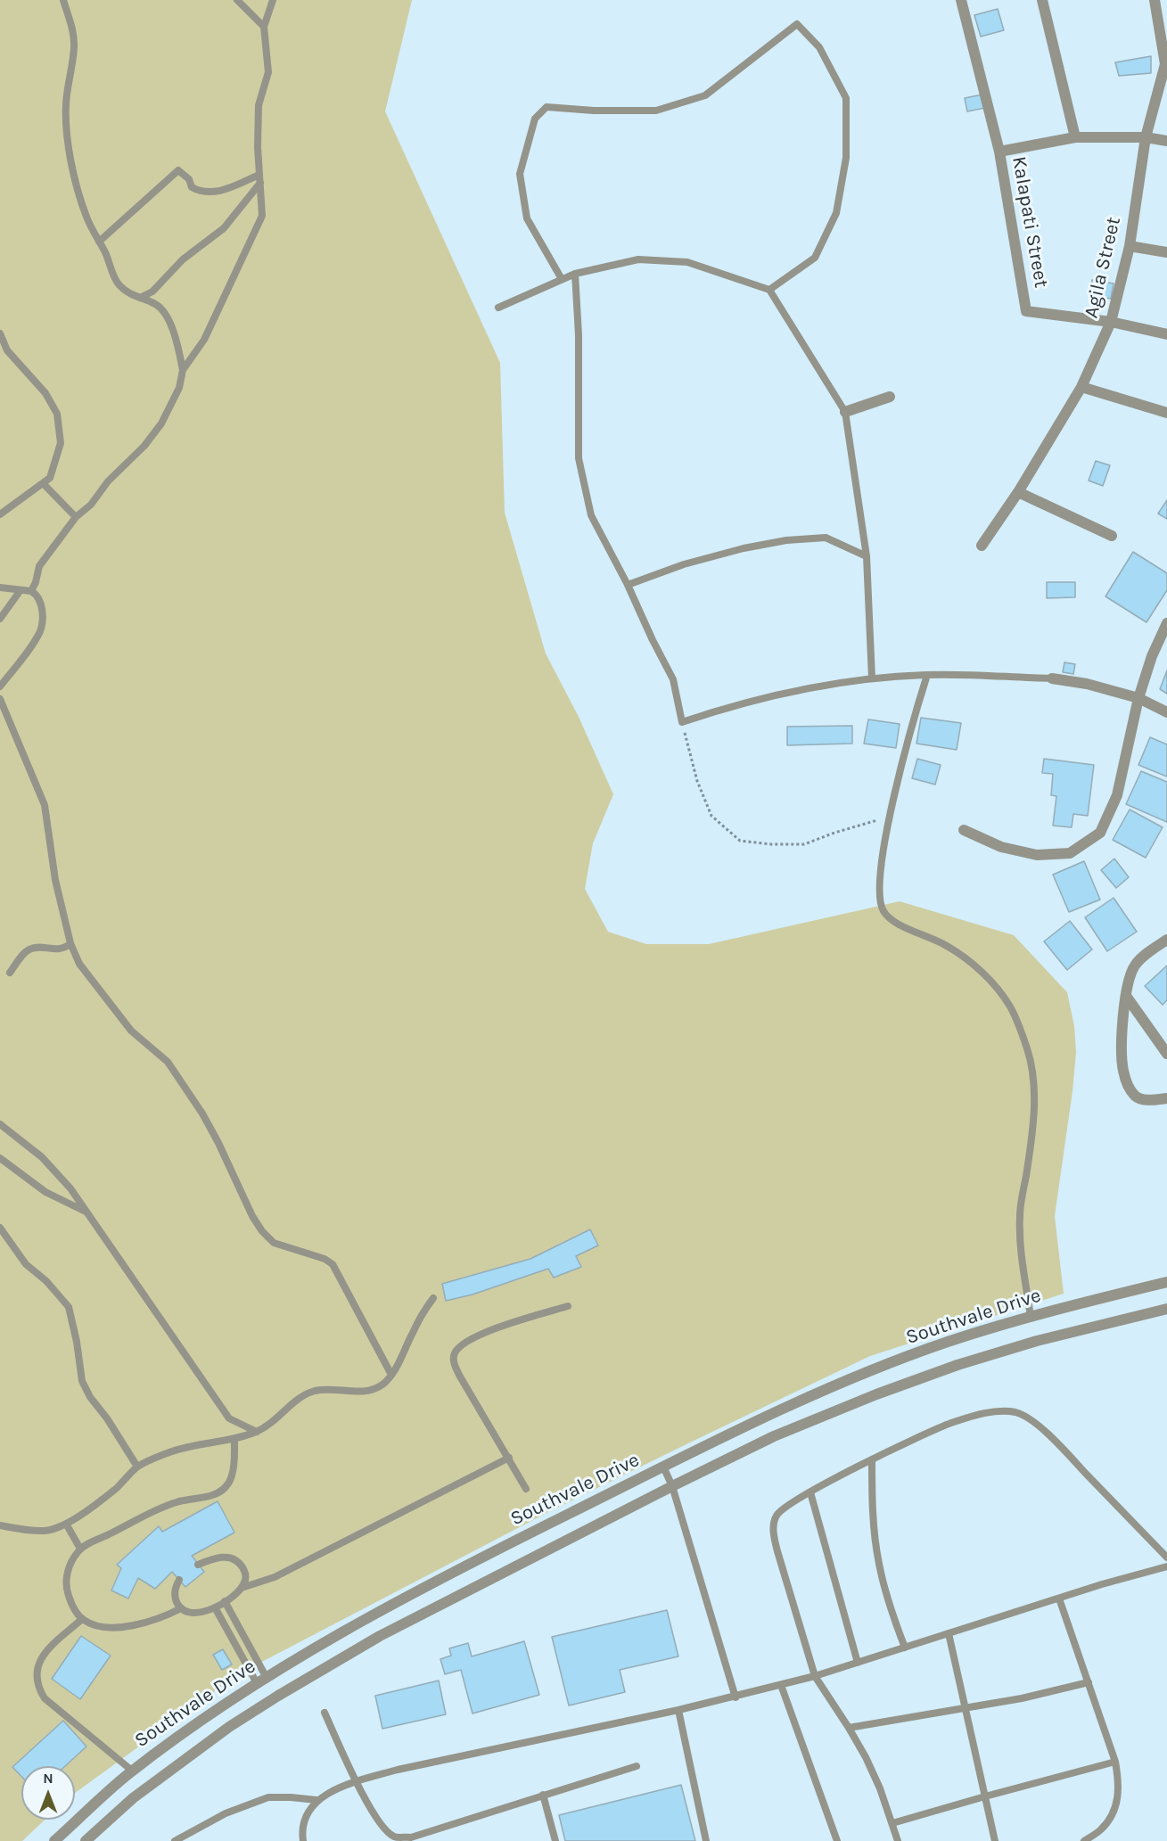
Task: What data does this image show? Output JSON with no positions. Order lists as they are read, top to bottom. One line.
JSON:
{"streets":{"street":["Kalapati Street","Agila Street","Southvale Drive"]},"crossings":[["Kalapati Street","Agila Street"]],"north":"top"}
